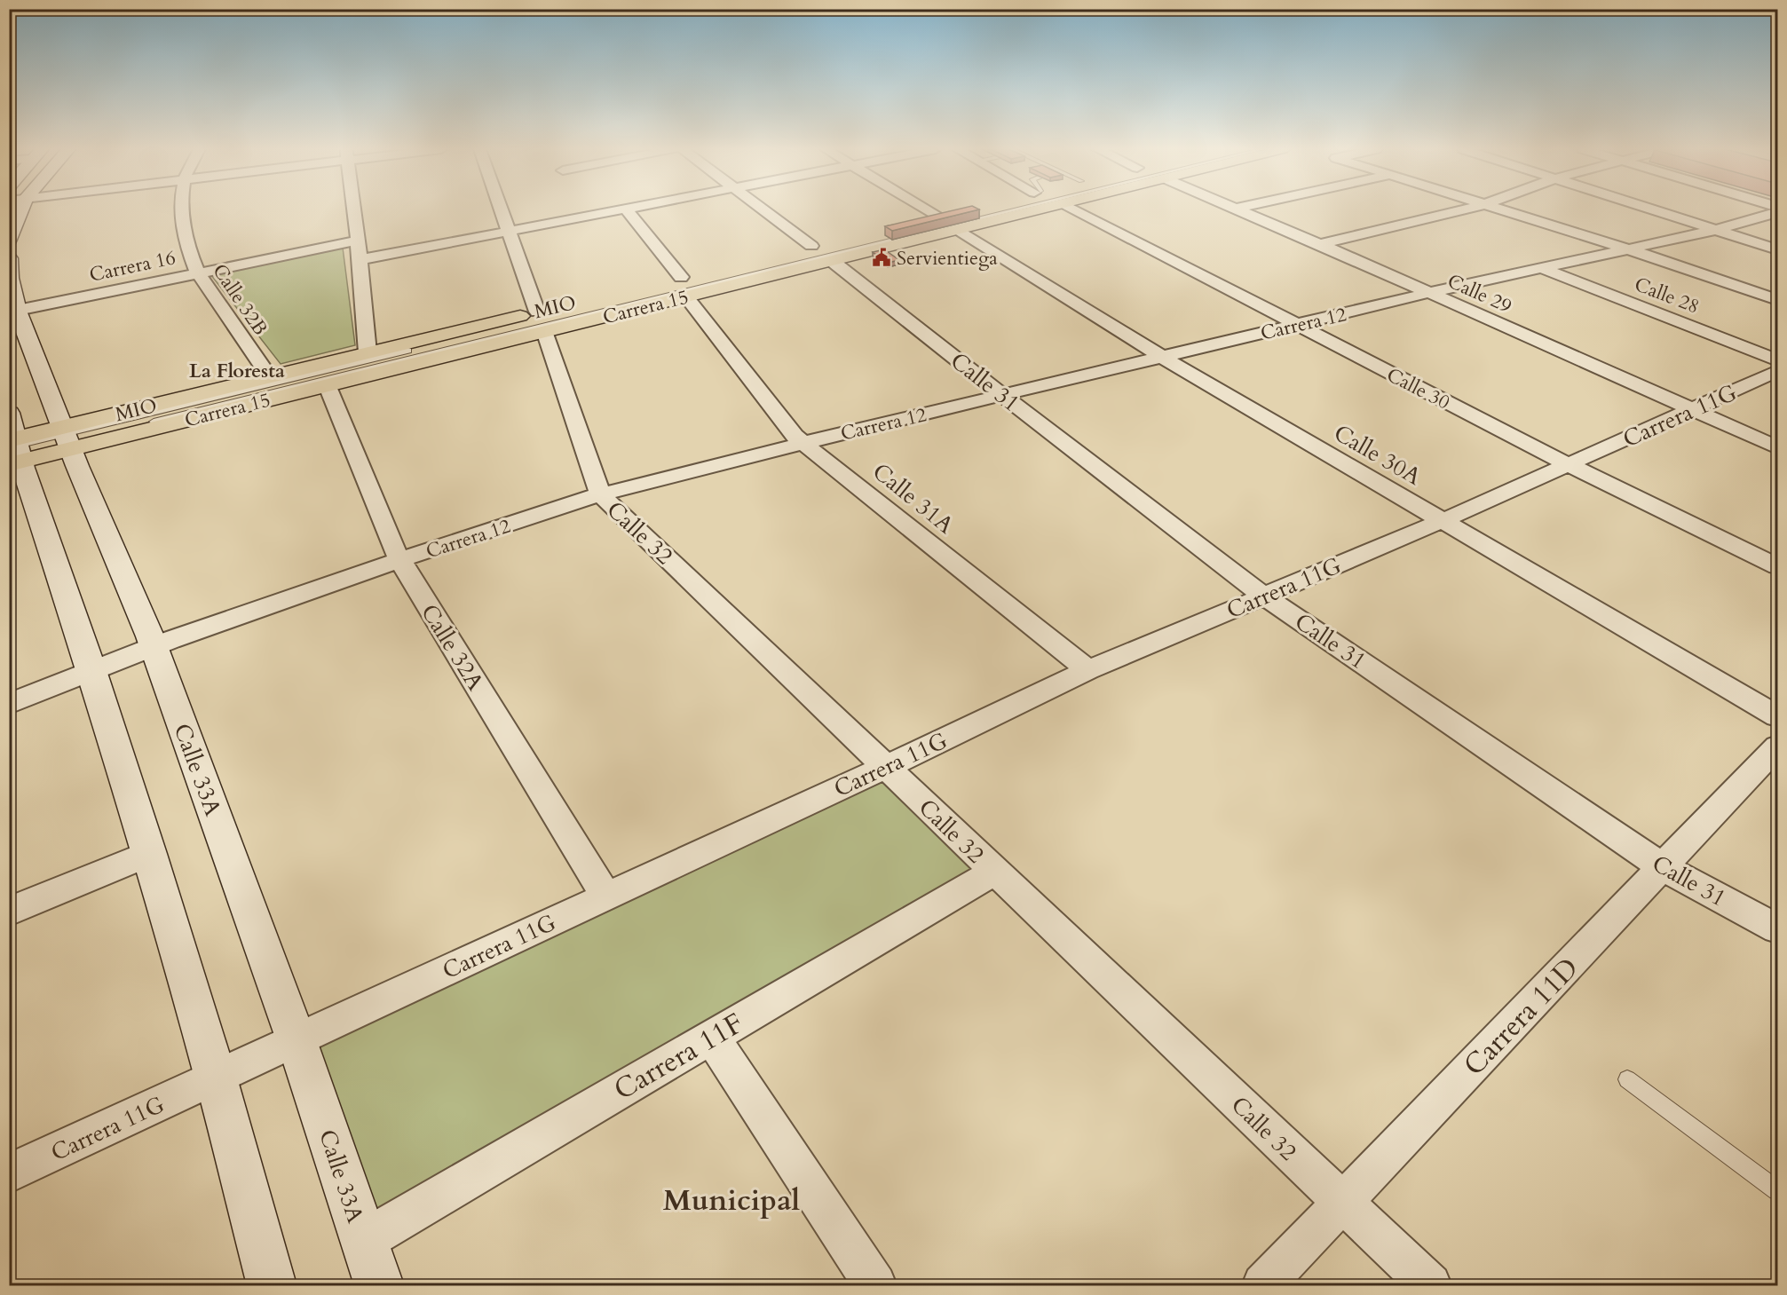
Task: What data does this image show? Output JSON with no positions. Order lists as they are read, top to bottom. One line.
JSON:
{"streets":{"main road":["Carrera 15","Calle 33A"],"street":["Carrera 16","Calle 29","Calle 28","Calle 32B","Carrera 12","Calle 31","Calle 30","Carrera 11G","Calle 30A","Calle 31A","Calle 32","Calle 32A","Carrera 11D","Carrera 11F"],"lane":["MIO"]},"crossings":[["Carrera 16","Calle 32B"],["Carrera 16","Calle 33A"],["Calle 29","Carrera 12"],["Calle 29","Carrera 11G"],["Calle 28","Carrera 12"],["Calle 32B","Carrera 15"],["MIO","Carrera 15"],["MIO","Calle 33A"],["Carrera 15","Calle 31"],["Carrera 15","Calle 30A"],["Carrera 15","Calle 31A"],["Carrera 15","Calle 32"],["Carrera 15","Calle 32A"],["Carrera 15","Calle 33A"],["Carrera 12","Calle 31"],["Carrera 12","Calle 30"],["Carrera 12","Calle 30A"],["Carrera 12","Calle 31A"],["Carrera 12","Calle 32"],["Carrera 12","Calle 32A"],["Carrera 12","Calle 33A"],["Calle 31","Carrera 11G"],["Calle 31","Carrera 11D"],["Calle 30","Carrera 11G"],["Carrera 11G","Calle 30A"],["Carrera 11G","Calle 31A"],["Carrera 11G","Calle 32"],["Carrera 11G","Calle 32A"],["Carrera 11G","Calle 33A"],["Calle 32","Carrera 11D"],["Calle 32","Carrera 11F"],["Calle 33A","Carrera 11F"]],"districts":["La Floresta","Municipal"],"places":{"public building":["Servientiega"]}}
